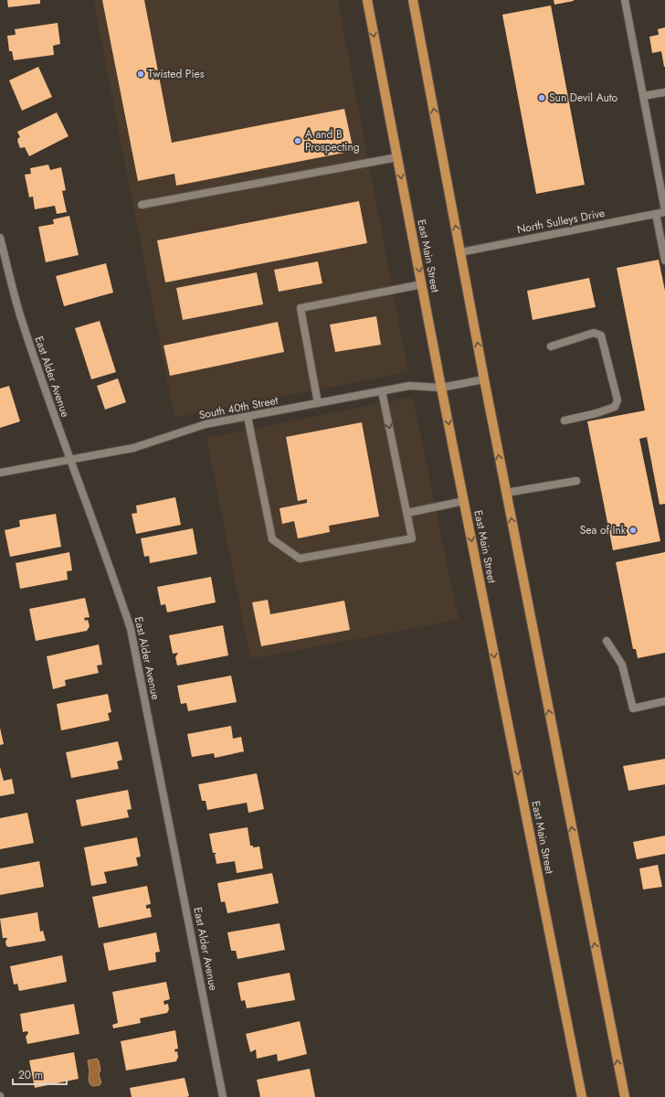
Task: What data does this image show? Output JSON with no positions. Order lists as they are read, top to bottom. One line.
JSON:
{"streets":{"main road":["East Main Street"],"street":["North Sulleys Drive","East Alder Avenue","South 40th Street"]},"crossings":[["East Main Street","South 40th Street"],["East Alder Avenue","South 40th Street"]],"places":["Twisted Pies","Sun Devil Auto","A and B Prospecting","Sea of Ink"],"scale_bar":"20 m"}
